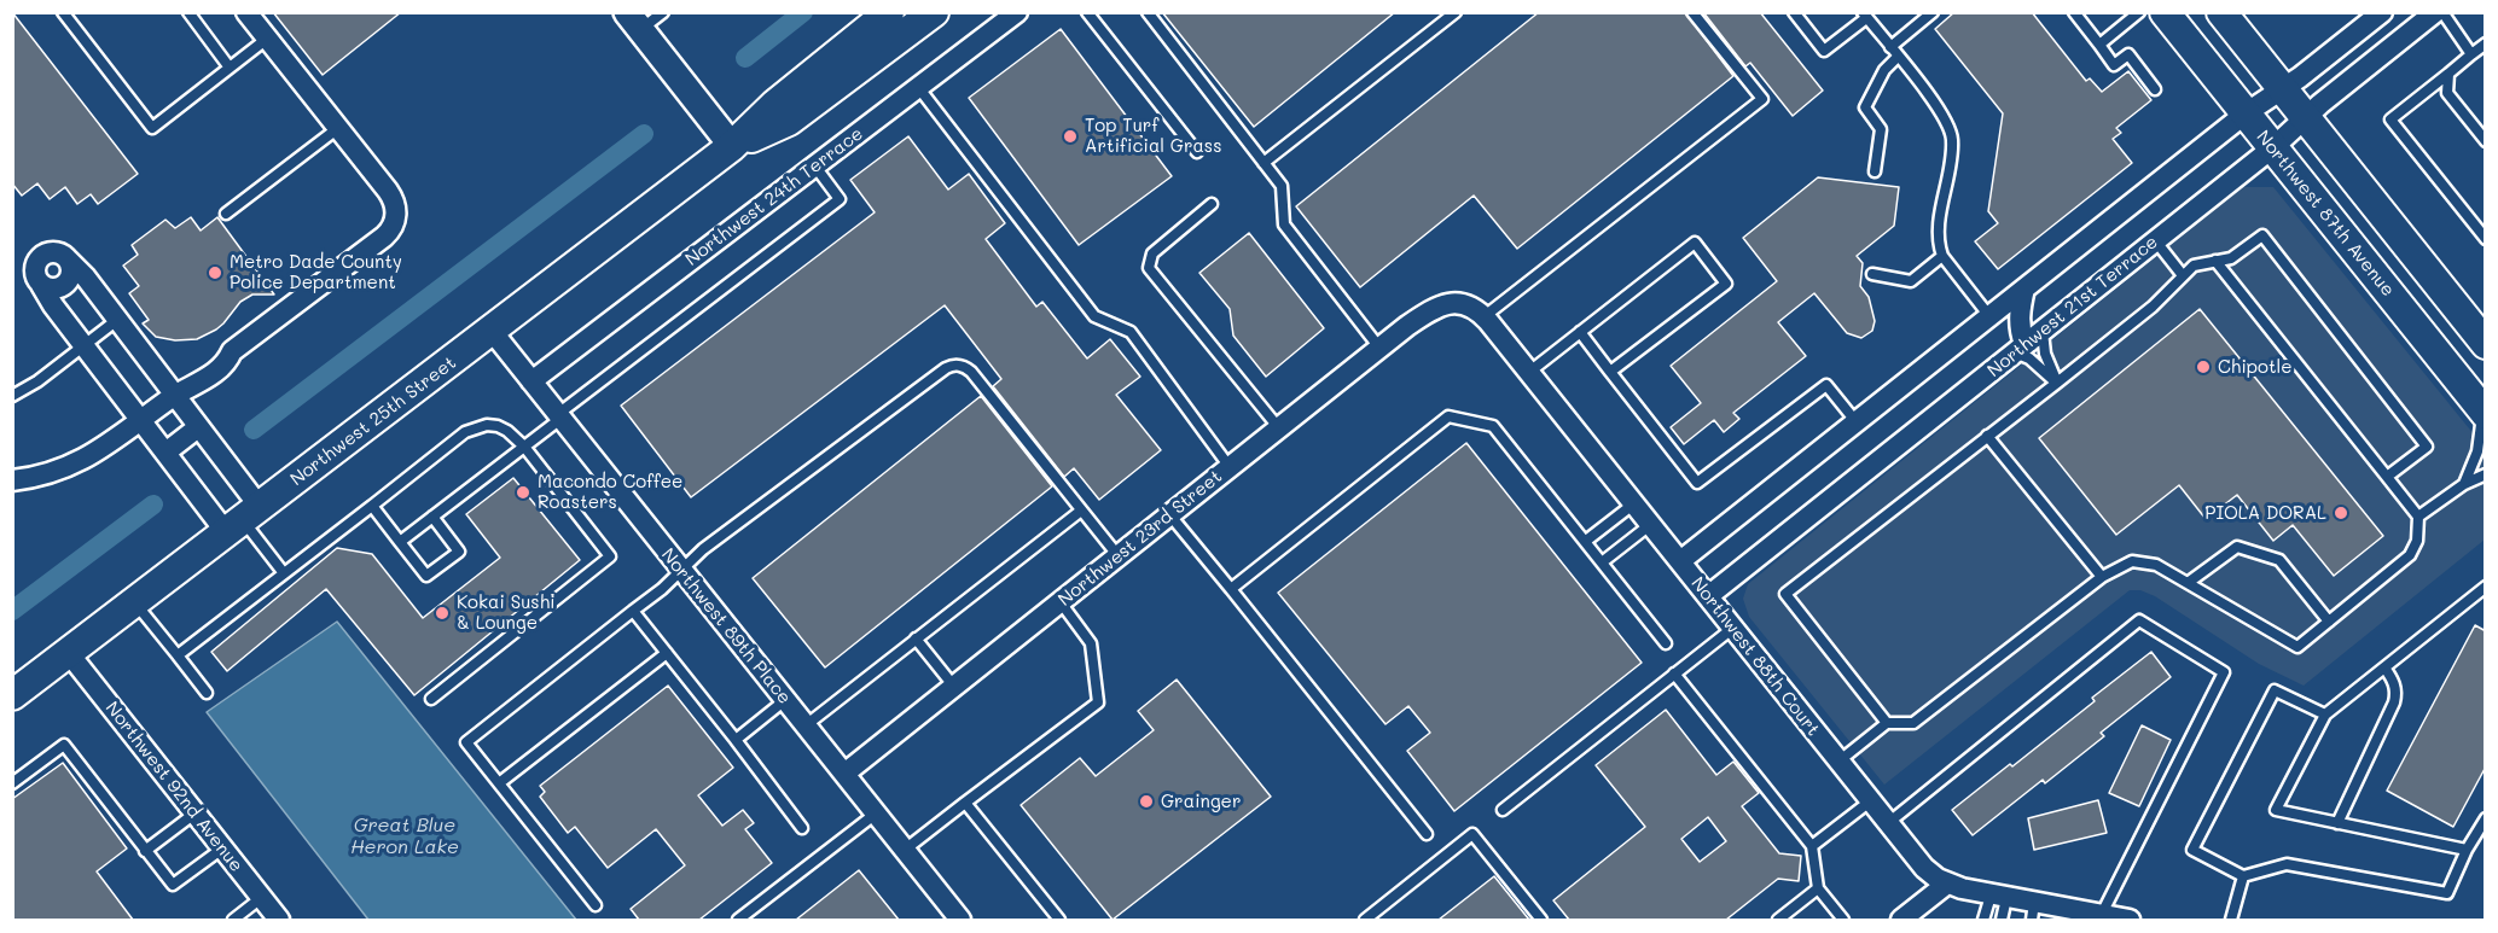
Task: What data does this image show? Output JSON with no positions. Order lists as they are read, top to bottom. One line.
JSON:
{"streets":{"main road":["Northwest 87th Avenue","Northwest 25th Street"],"street":["Northwest 24th Terrace","Northwest 21st Terrace","Northwest 23rd Street","Northwest 89th Place","Northwest 88th Court","Northwest 92nd Avenue"]},"crossings":[["Northwest 24th Terrace","Northwest 89th Place"],["Northwest 87th Avenue","Northwest 21st Terrace"],["Northwest 21st Terrace","Northwest 88th Court"],["Northwest 25th Street","Northwest 89th Place"],["Northwest 25th Street","Northwest 92nd Avenue"],["Northwest 23rd Street","Northwest 89th Place"],["Northwest 23rd Street","Northwest 88th Court"]],"water":["Great Blue Heron Lake"],"places":["Top Turf Artificial Grass","Metro Dade County Police Department","Chipotle","Macondo Coffee Roasters","PIOLA DORAL","Kokai Sushi & Lounge","Grainger"]}
